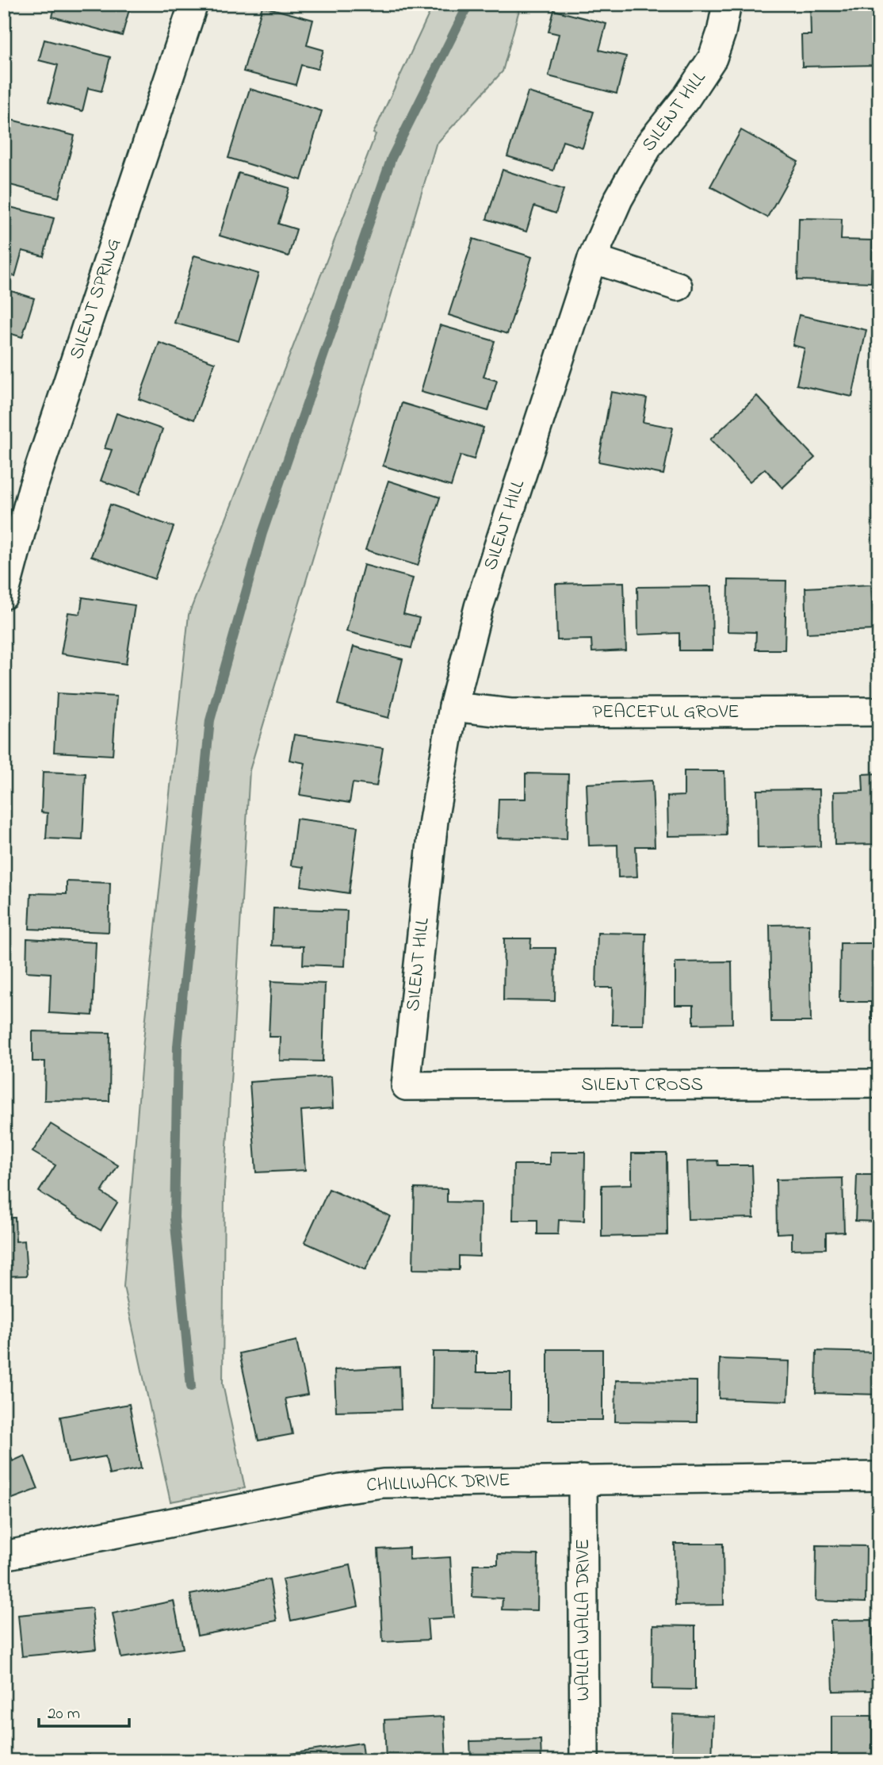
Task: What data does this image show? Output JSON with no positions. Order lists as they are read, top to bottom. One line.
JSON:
{"streets":{"street":["SILENT HILL","SILENT SPRING","PEACEFUL GROVE","SILENT CROSS","CHILLIWACK DRIVE","WALLA WALLA DRIVE"]},"crossings":[["SILENT HILL","PEACEFUL GROVE"],["SILENT HILL","SILENT CROSS"],["CHILLIWACK DRIVE","WALLA WALLA DRIVE"]],"scale_bar":"20 m"}
